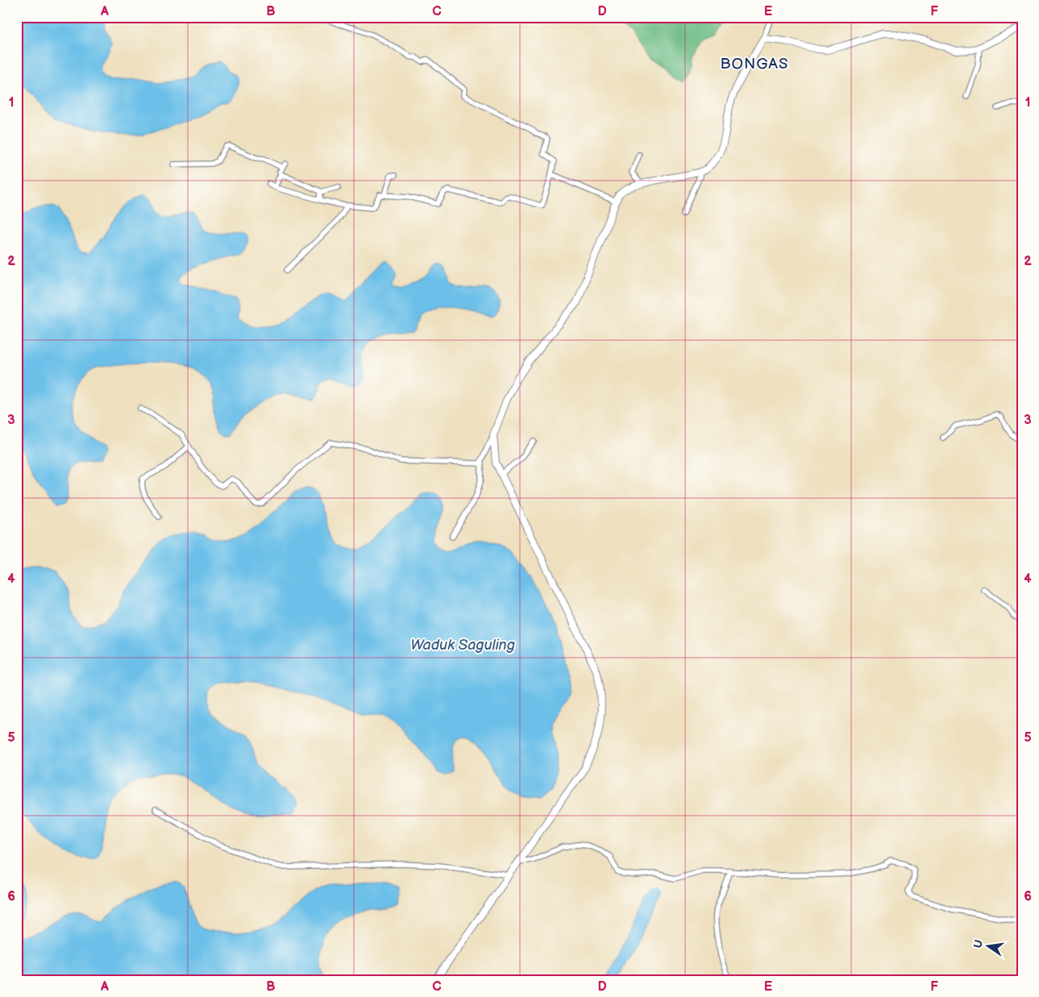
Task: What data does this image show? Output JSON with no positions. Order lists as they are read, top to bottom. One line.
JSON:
{"districts":["BONGAS"],"water":["Waduk Saguling"],"north":"left","grid":{"columns":["A","B","C","D","E","F"],"rows":["1","2","3","4","5","6"]}}
